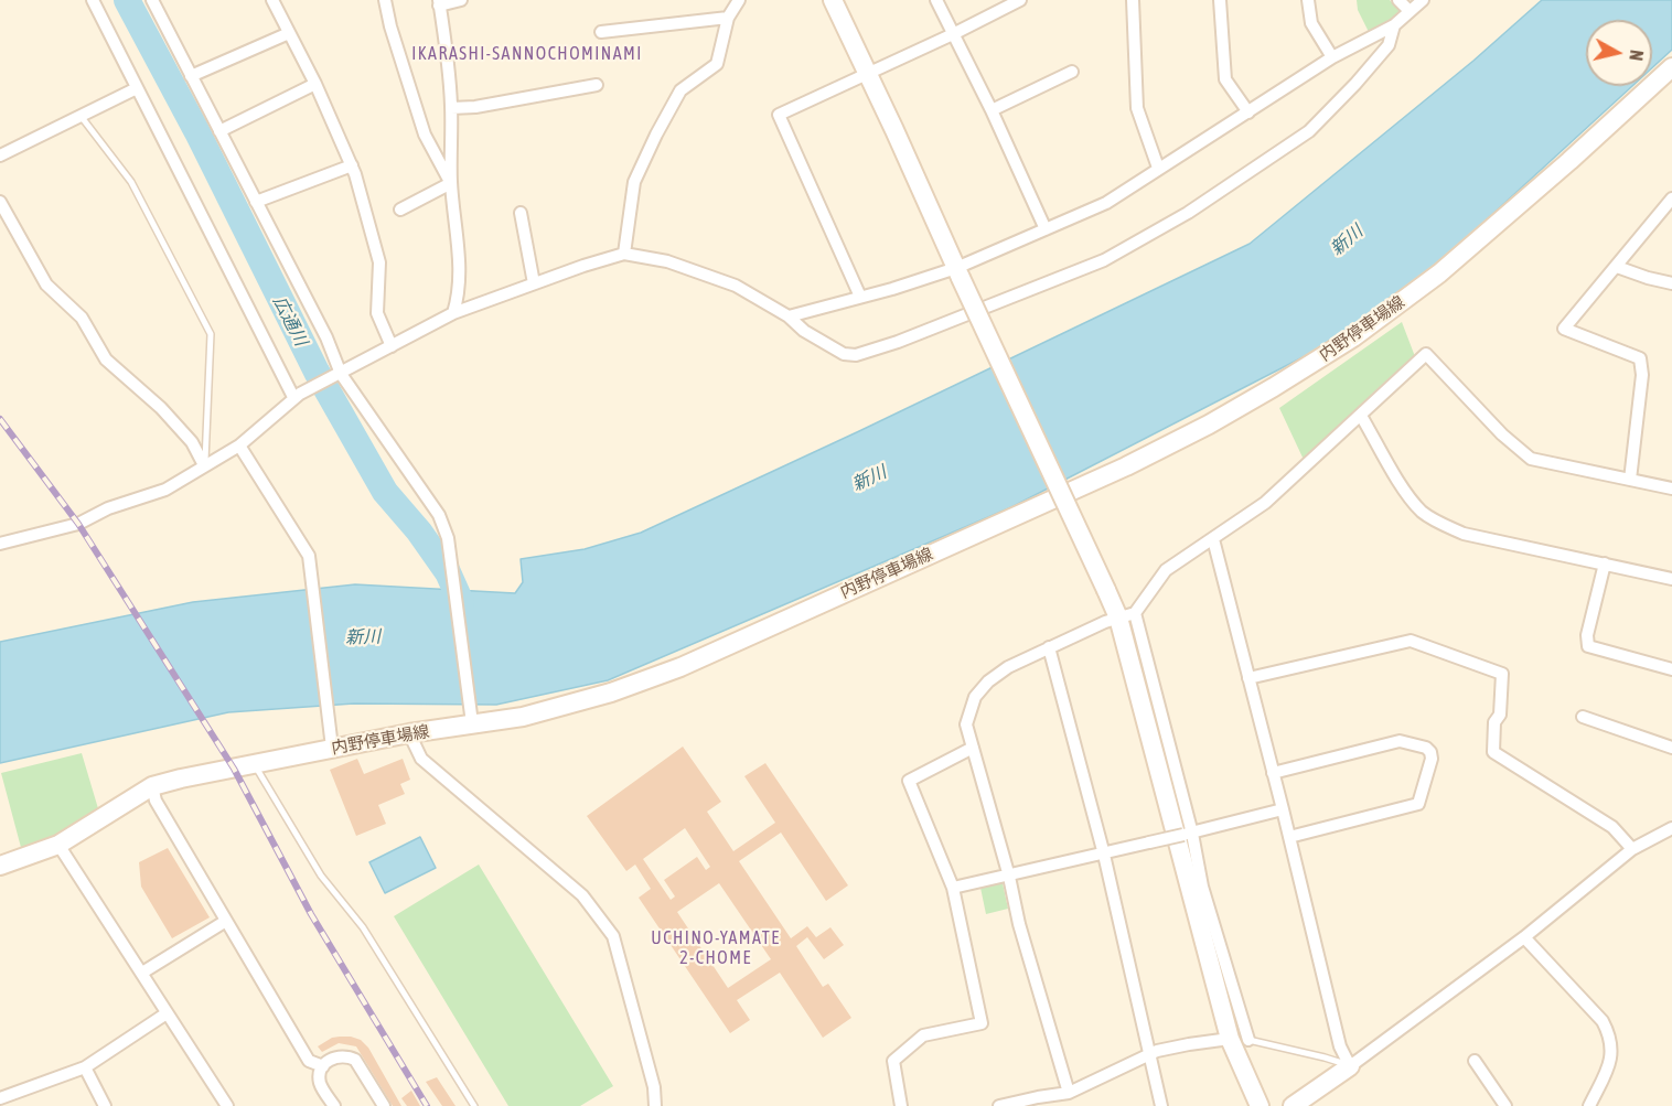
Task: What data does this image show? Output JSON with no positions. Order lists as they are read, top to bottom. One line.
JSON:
{"streets":{"main road":["内野停車場線"]},"districts":["IKARASHI-SANNOCHOMINAMI","UCHINO-YAMATE 2-CHOME"],"water":["新川","広通川"],"north":"right"}
